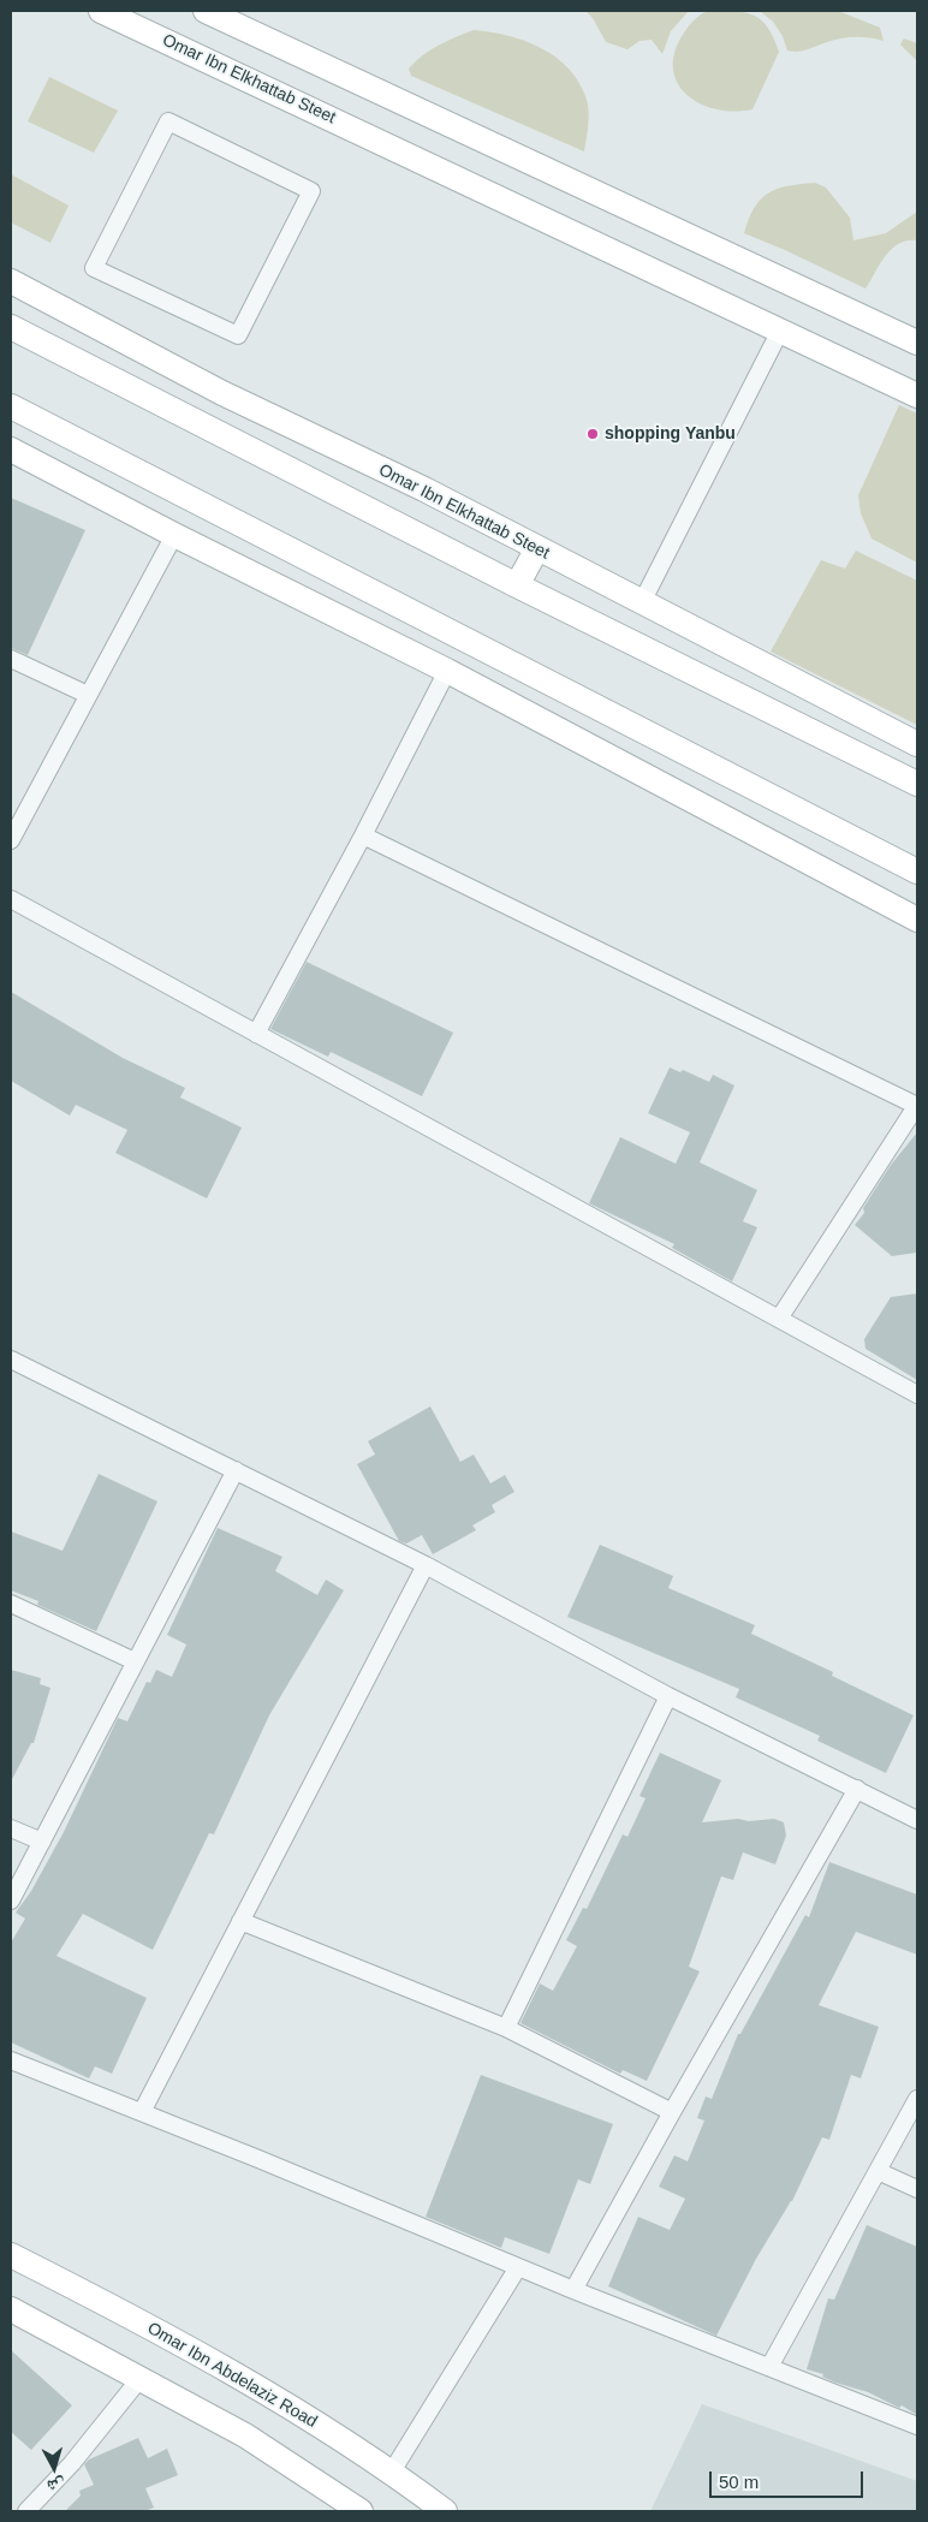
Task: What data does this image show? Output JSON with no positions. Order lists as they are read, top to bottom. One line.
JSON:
{"streets":{"main road":["Omar Ibn Elkhattab Steet","Omar Ibn Abdelaziz Road"]},"places":["shopping Yanbu"],"scale_bar":"50 m","north":"bottom"}
